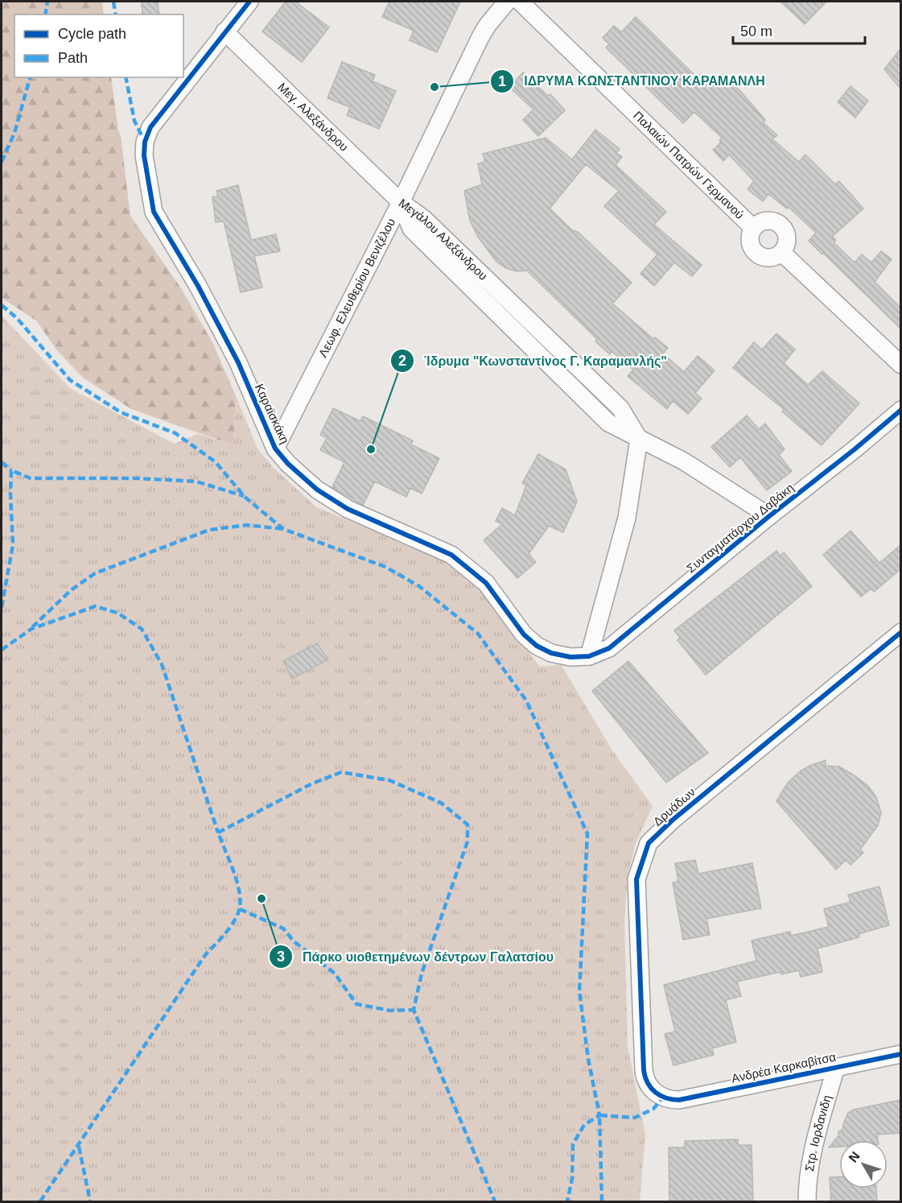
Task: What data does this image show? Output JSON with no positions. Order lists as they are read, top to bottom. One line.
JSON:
{"streets":{"street":["Μεγ. Αλεξάνδρου","Παλαιών Πατρών Γερμανού","Μεγάλου Αλεξάνδρου","Λεωφ. Ελευθερίου Βενιζέλου","Καραϊσκάκη","Συνταγματάρχου Δαβάκη","Δρυάδων","Ανδρέα Καρκαβίτσα","Στρ. Ιορδανιδη"]},"crossings":[["Μεγ. Αλεξάνδρου","Μεγάλου Αλεξάνδρου"],["Μεγ. Αλεξάνδρου","Λεωφ. Ελευθερίου Βενιζέλου"],["Μεγ. Αλεξάνδρου","Καραϊσκάκη"],["Μεγάλου Αλεξάνδρου","Λεωφ. Ελευθερίου Βενιζέλου"],["Λεωφ. Ελευθερίου Βενιζέλου","Καραϊσκάκη"],["Καραϊσκάκη","Συνταγματάρχου Δαβάκη"],["Δρυάδων","Ανδρέα Καρκαβίτσα"],["Ανδρέα Καρκαβίτσα","Στρ. Ιορδανιδη"]],"places":["ΙΔΡΥΜΑ ΚΩΝΣΤΑΝΤΙΝΟΥ ΚΑΡΑΜΑΝΛΗ","Ίδρυμα \"Κωνσταντίνος Γ. Καραμανλής\"","Πάρκο υιοθετημένων δέντρων Γαλατσίου"],"legend":["Cycle path","Path"],"scale_bar":"50 m","north":"top left"}
